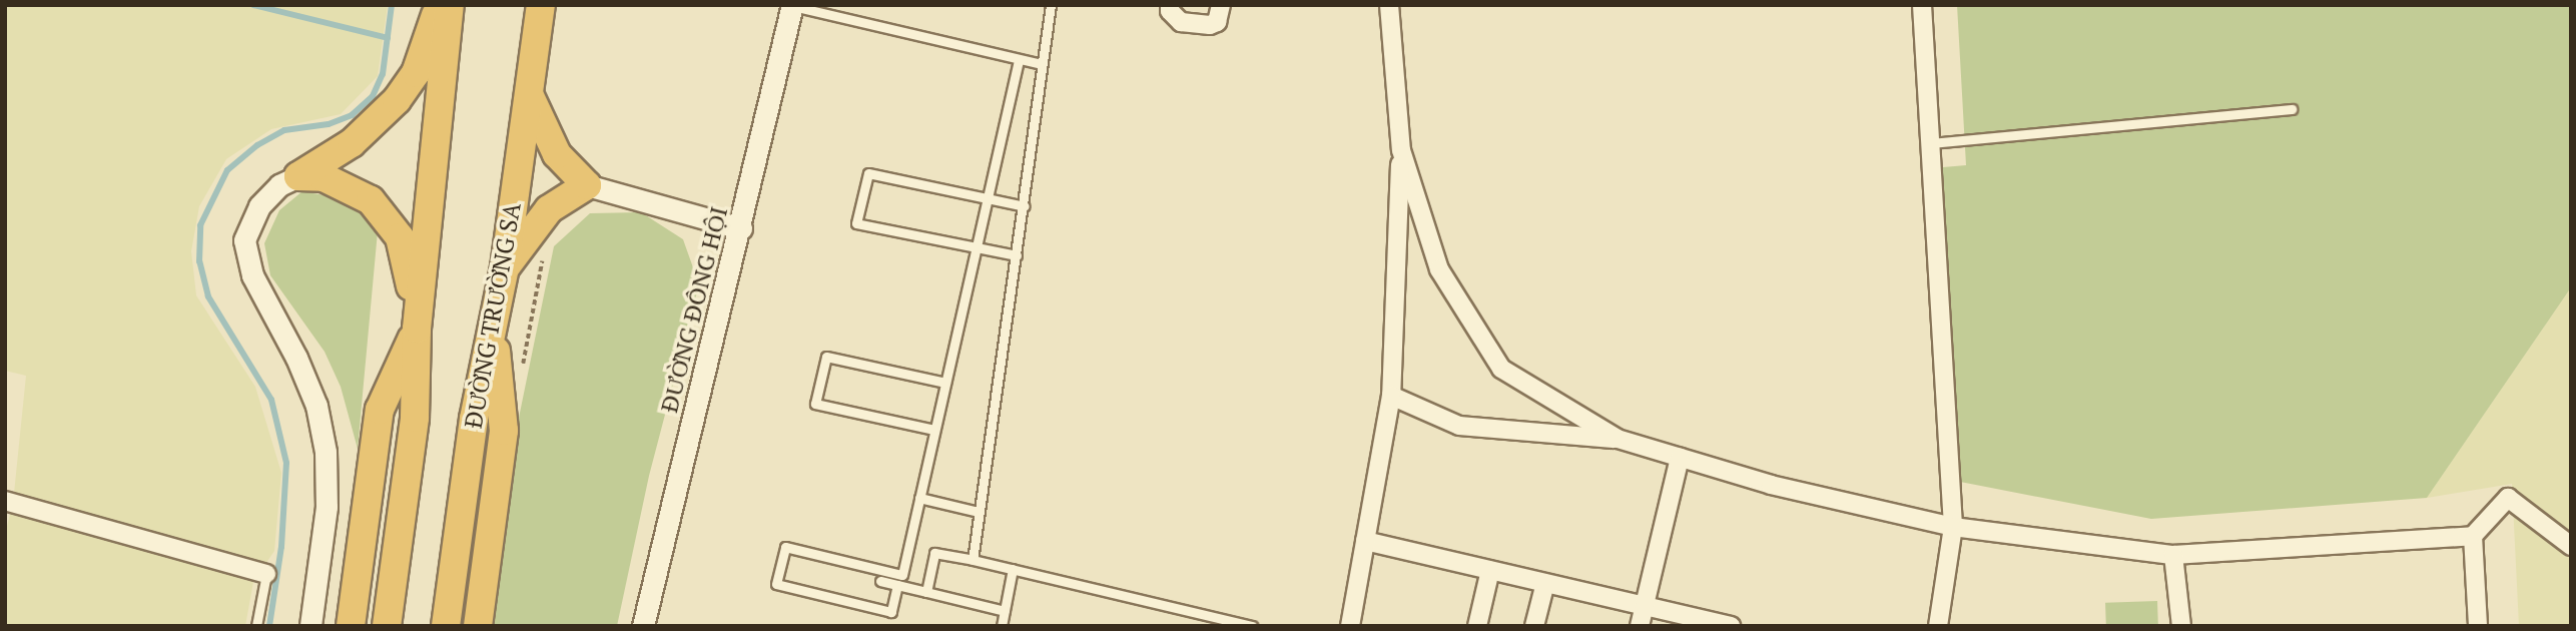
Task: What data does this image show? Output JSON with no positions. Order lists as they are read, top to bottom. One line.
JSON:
{"streets":{"highway":["ĐƯỜNG TRƯỜNG SA"],"street":["ĐƯỜNG ĐÔNG HỘI"]}}
